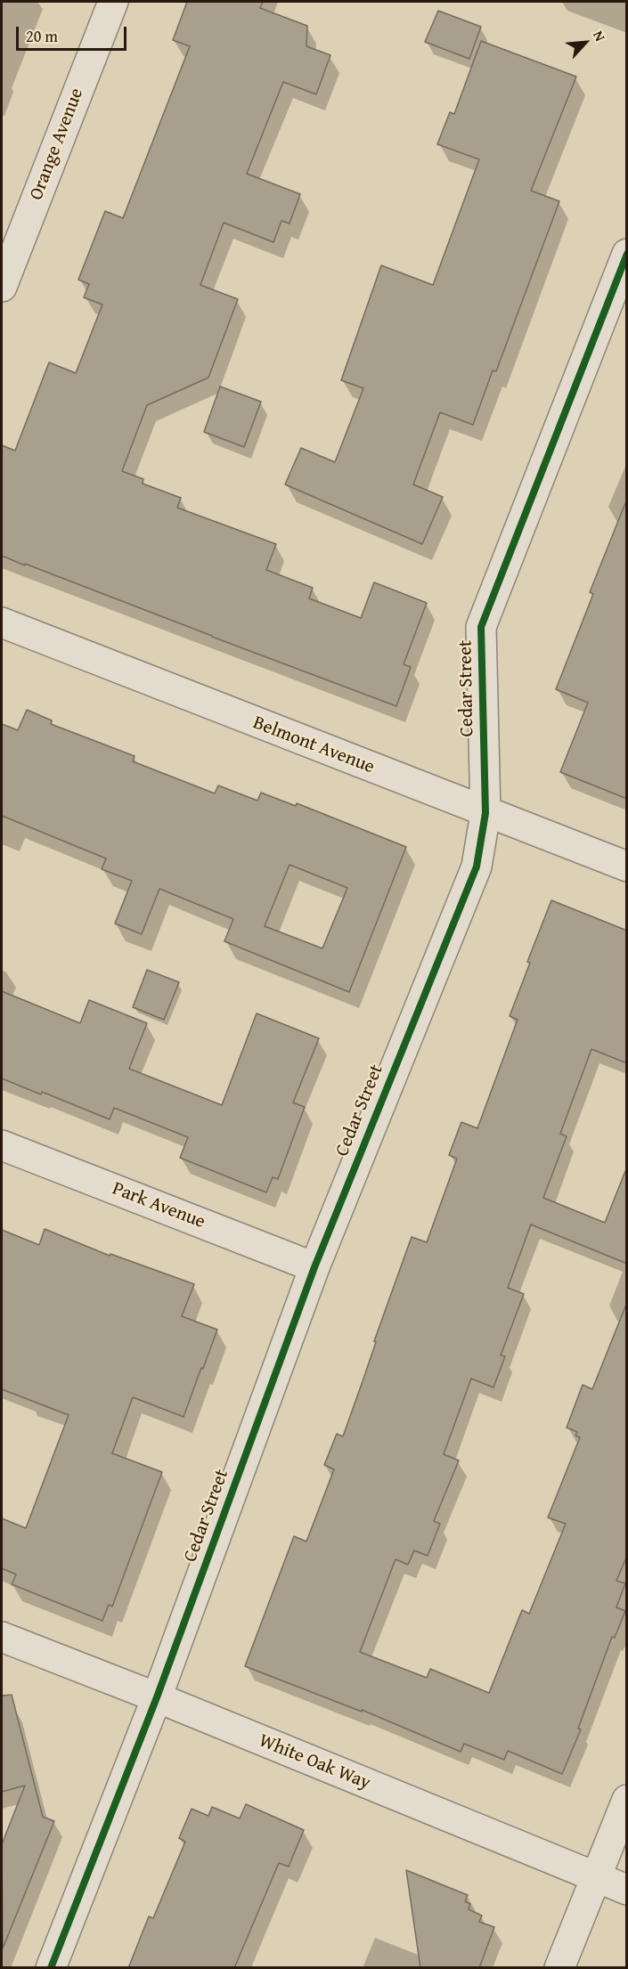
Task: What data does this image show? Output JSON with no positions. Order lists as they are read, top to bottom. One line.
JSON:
{"streets":{"street":["Orange Avenue","Cedar Street","Belmont Avenue","Park Avenue","White Oak Way"]},"crossings":[["Cedar Street","Belmont Avenue"],["Cedar Street","Park Avenue"],["Cedar Street","White Oak Way"]],"scale_bar":"20 m","north":"top right"}
